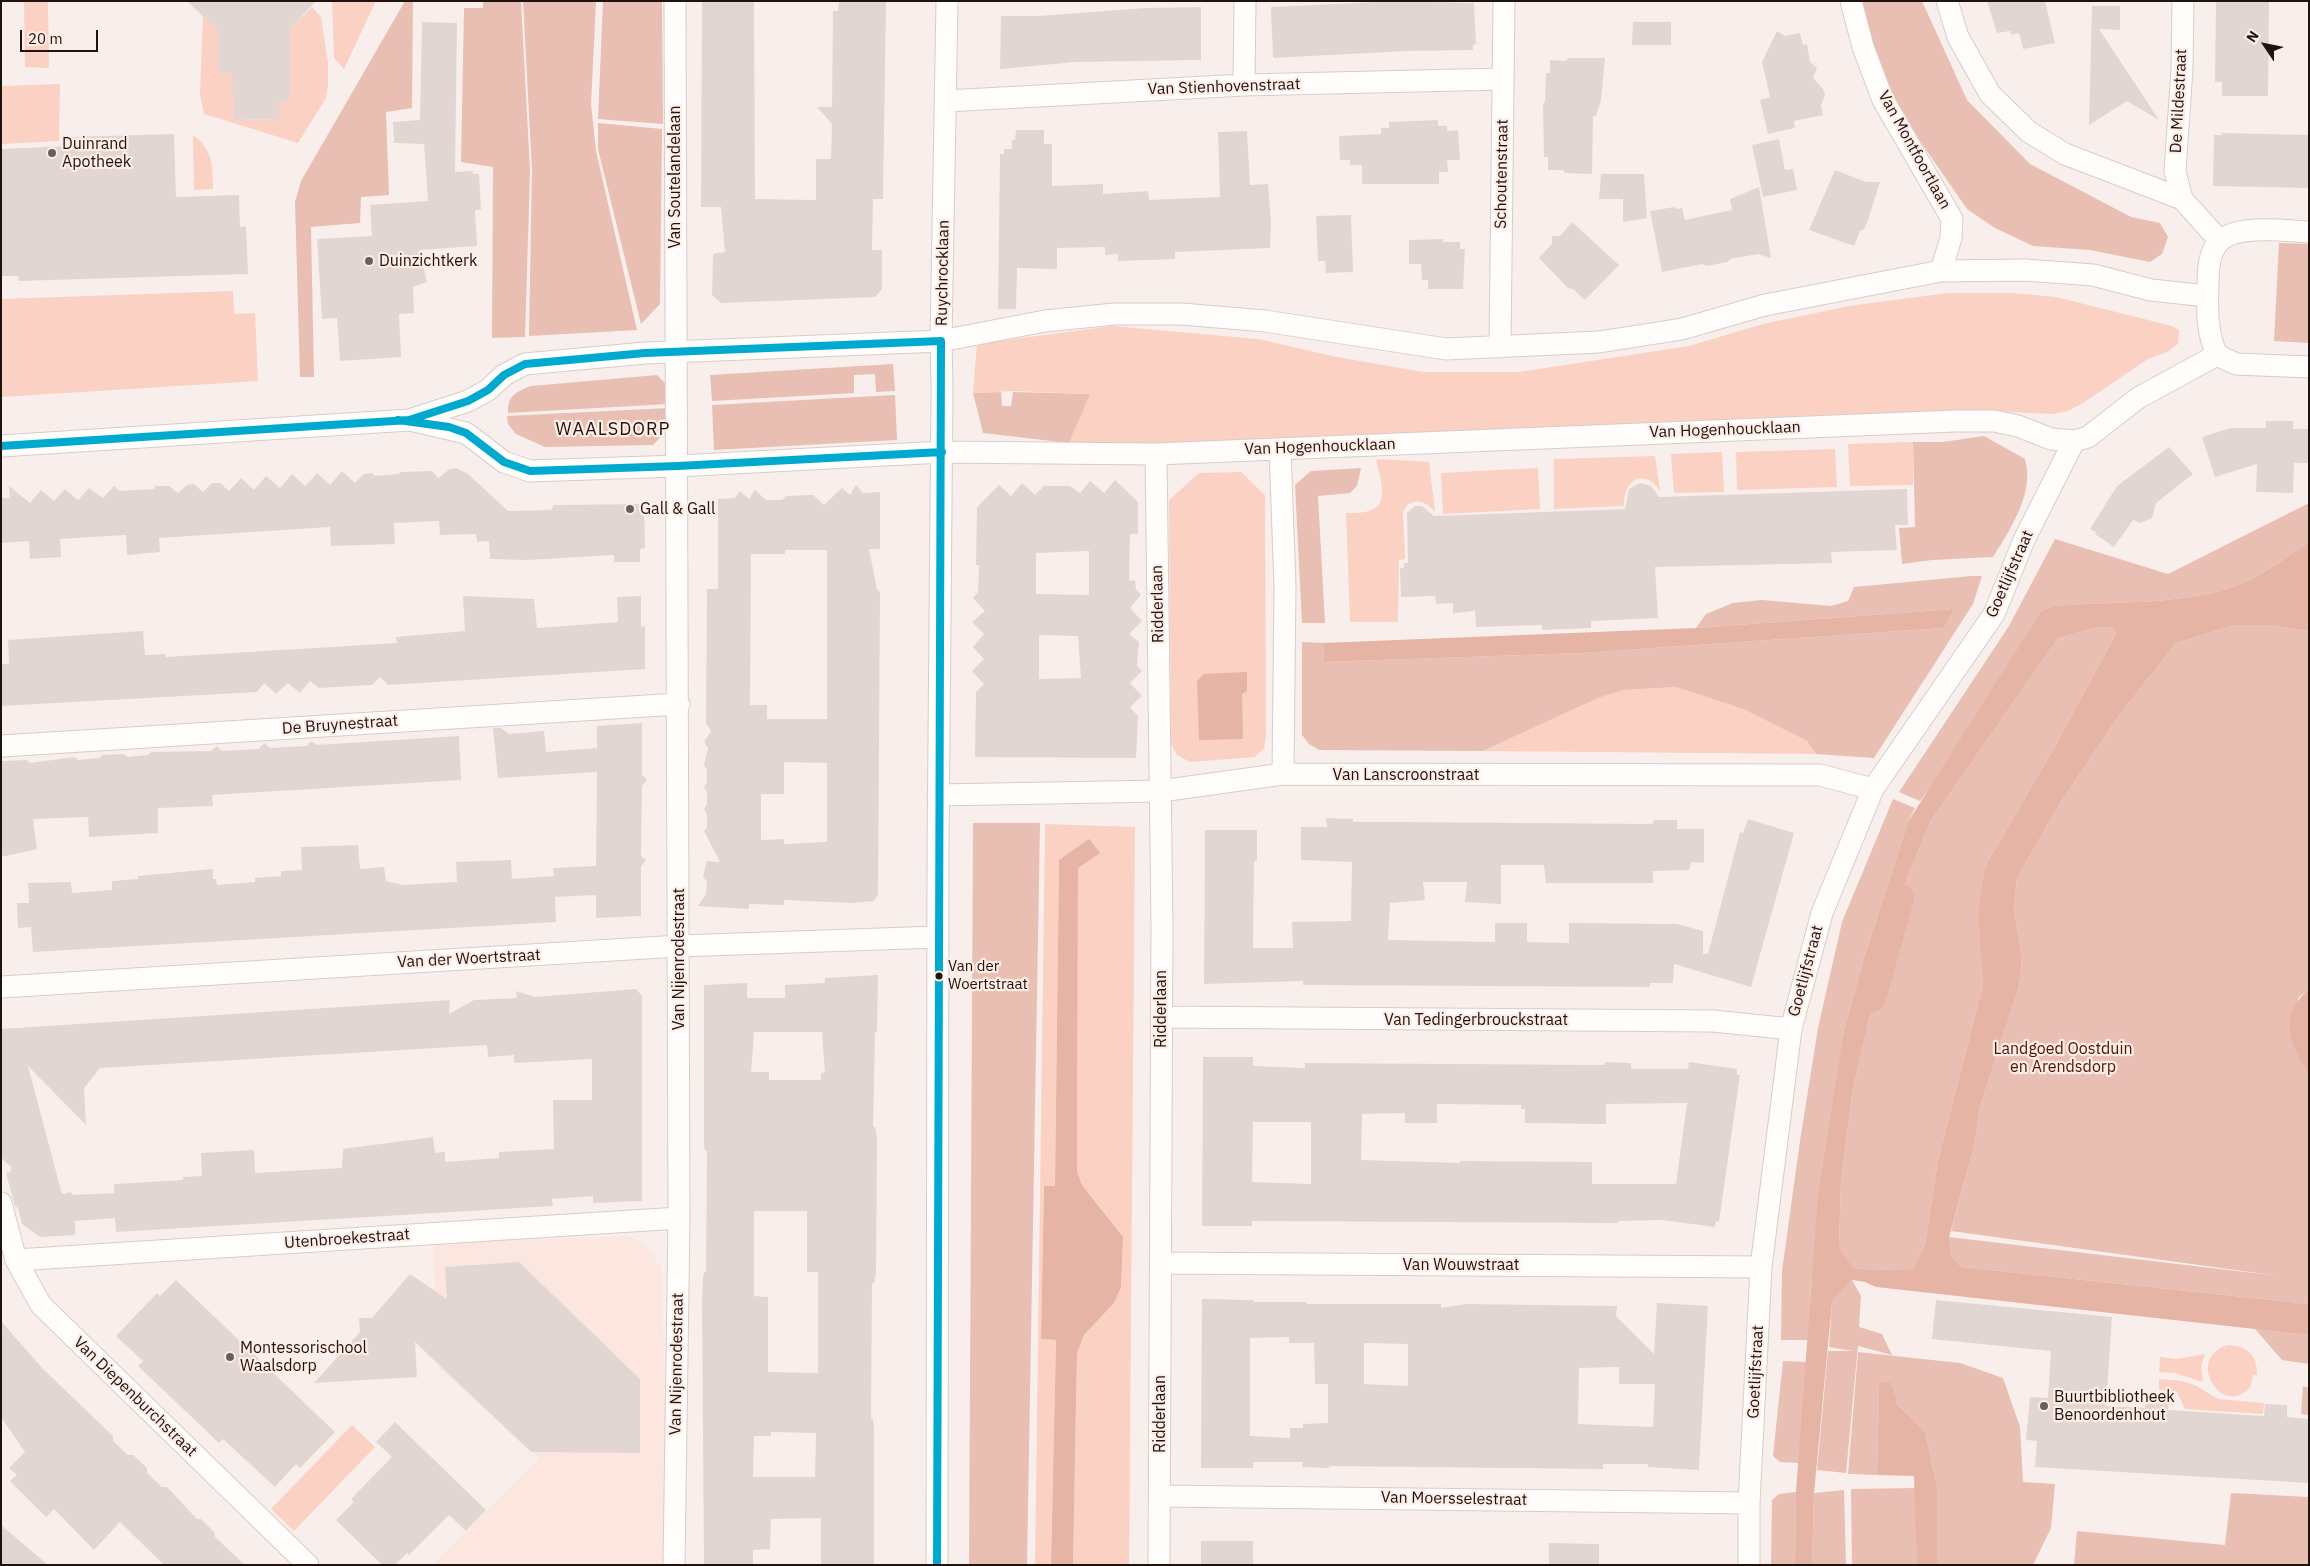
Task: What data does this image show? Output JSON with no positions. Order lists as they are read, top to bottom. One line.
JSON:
{"streets":{"street":["Van Stienhovenstraat","De Mildestraat","Van Montfoortlaan","Schoutenstraat","Van Soutelandelaan","Ruychrocklaan","Van Hogenhoucklaan","Goetlijfstraat","Ridderlaan","De Bruynestraat","Van Lanscroonstraat","Van der Woertstraat","Van Nijenrodestraat","Van Tedingerbrouckstraat","Utenbroekestraat","Van Wouwstraat","Van Diepenburchstraat","Van Moersselestraat"]},"crossings":[["Van Stienhovenstraat","Schoutenstraat"],["Van Stienhovenstraat","Ruychrocklaan"],["Van Montfoortlaan","Van Hogenhoucklaan"],["Schoutenstraat","Van Hogenhoucklaan"],["Van Soutelandelaan","Van Hogenhoucklaan"],["Van Soutelandelaan","Van Nijenrodestraat"],["Ruychrocklaan","Van Hogenhoucklaan"],["Ruychrocklaan","Van Lanscroonstraat"],["Ruychrocklaan","Van der Woertstraat"],["Van Hogenhoucklaan","Goetlijfstraat"],["Van Hogenhoucklaan","Ridderlaan"],["Van Hogenhoucklaan","Van Nijenrodestraat"],["Goetlijfstraat","Van Lanscroonstraat"],["Goetlijfstraat","Van Tedingerbrouckstraat"],["Goetlijfstraat","Van Wouwstraat"],["Goetlijfstraat","Van Moersselestraat"],["Ridderlaan","Van Lanscroonstraat"],["Ridderlaan","Van Tedingerbrouckstraat"],["Ridderlaan","Van Wouwstraat"],["Ridderlaan","Van Moersselestraat"],["De Bruynestraat","Van Nijenrodestraat"],["Van der Woertstraat","Van Nijenrodestraat"],["Van Nijenrodestraat","Utenbroekestraat"],["Utenbroekestraat","Van Diepenburchstraat"]],"districts":["WAALSDORP"],"parks":["Landgoed Oostduin en Arendsdorp"],"places":["Duinrand Apotheek","Duinzichtkerk","Gall & Gall","Van der Woertstraat","Montessorischool Waalsdorp","Buurtbibliotheek Benoordenhout"],"lines":["transit line 20"],"scale_bar":"20 m","north":"top left"}
